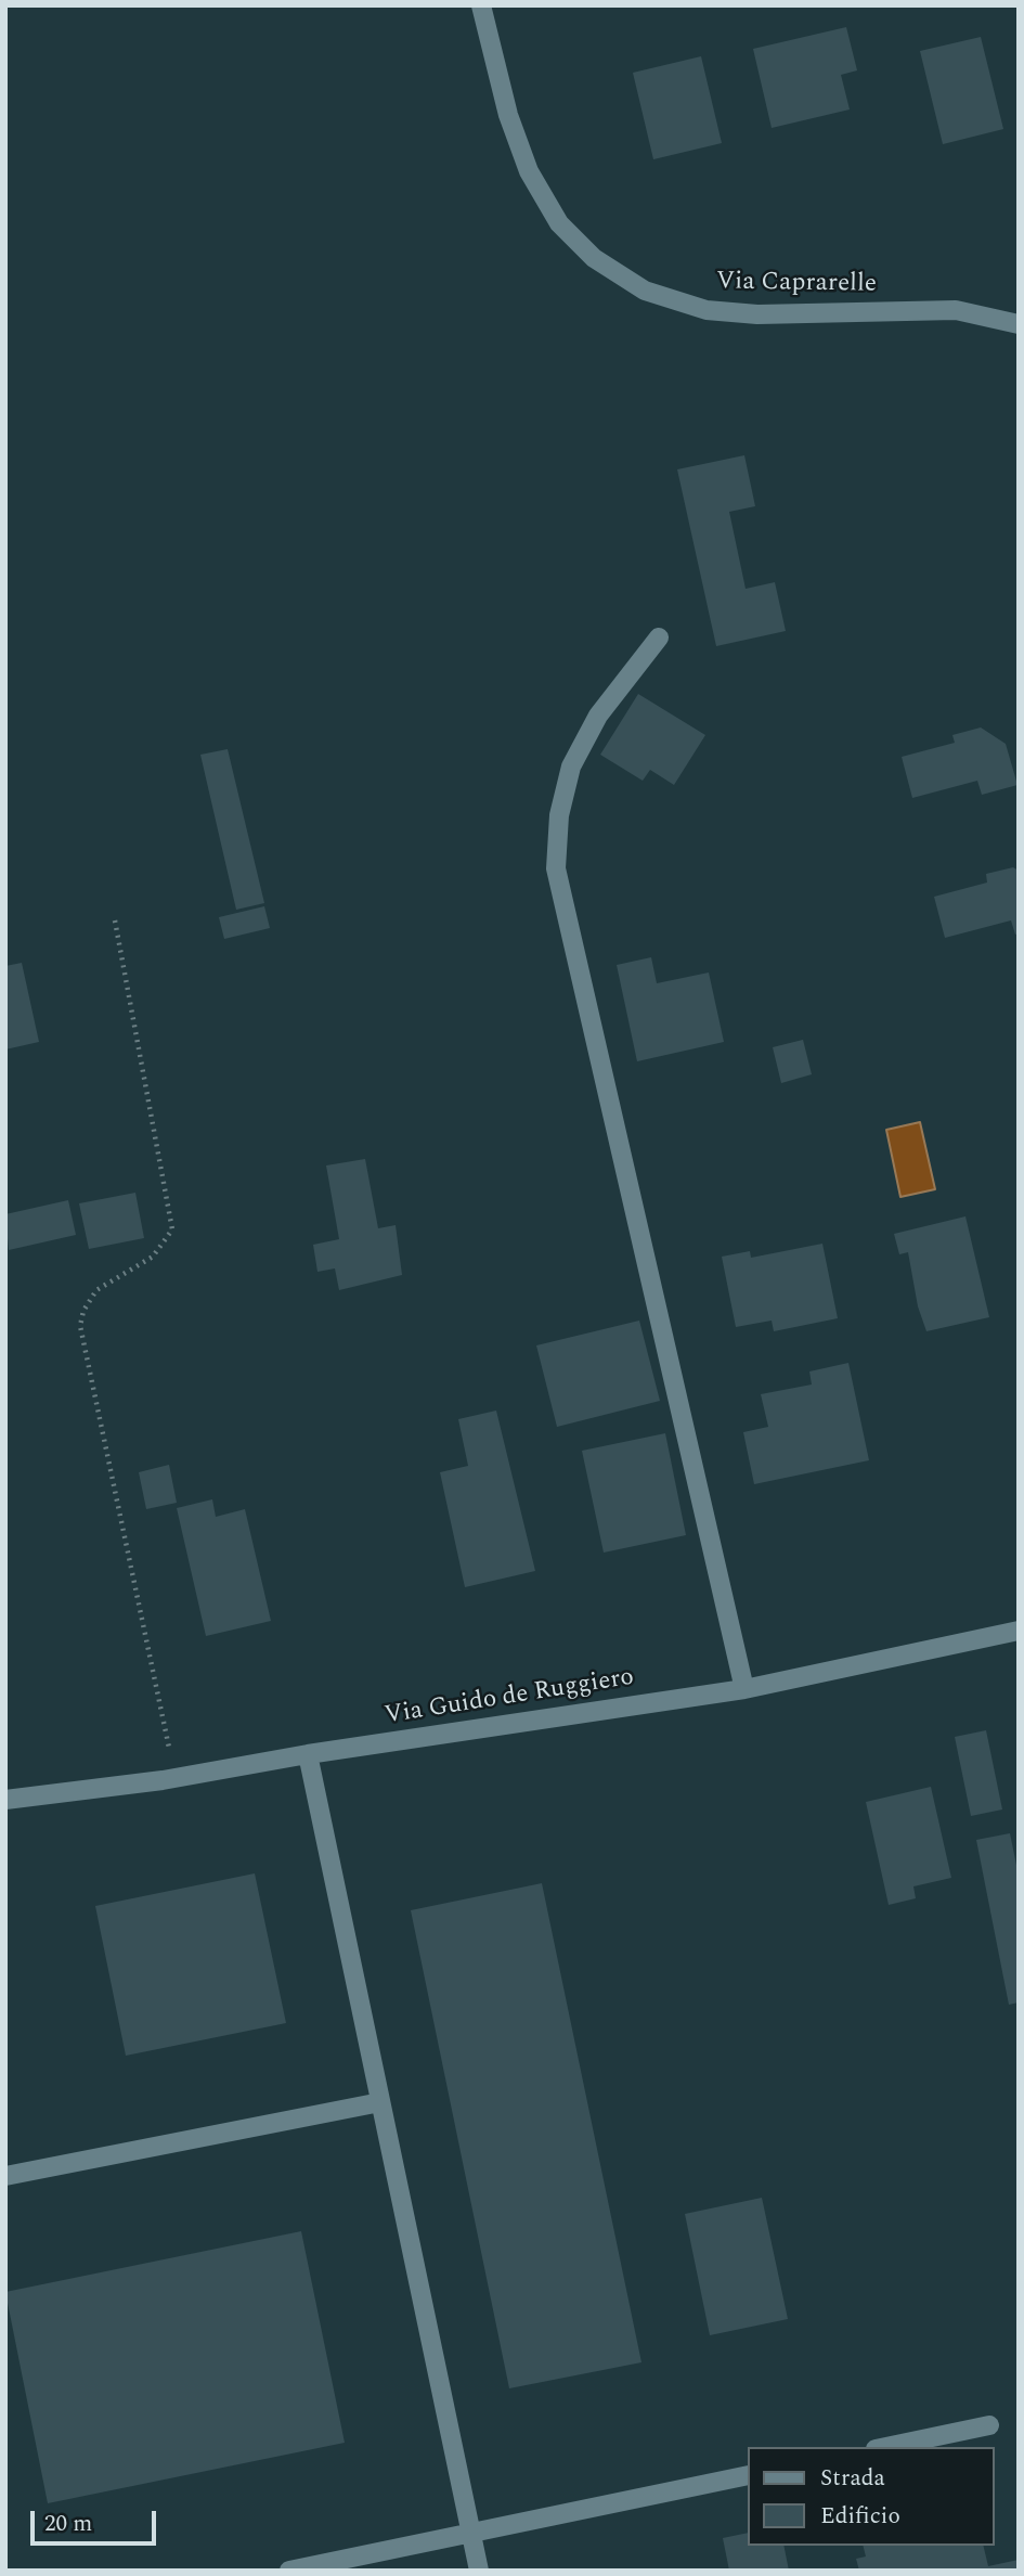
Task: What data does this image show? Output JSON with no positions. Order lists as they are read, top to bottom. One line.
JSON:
{"streets":{"street":["Via Caprarelle","Via Guido de Ruggiero"]},"legend":["Strada","Edificio"],"scale_bar":"20 m"}
